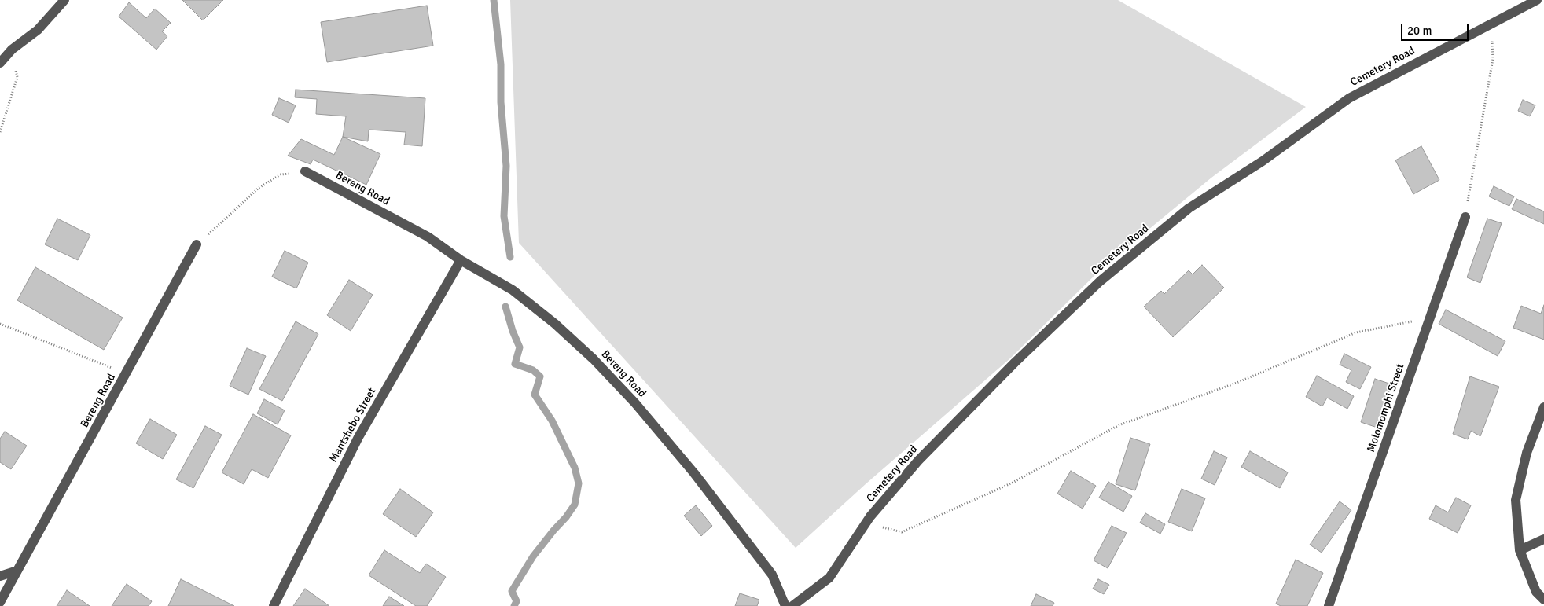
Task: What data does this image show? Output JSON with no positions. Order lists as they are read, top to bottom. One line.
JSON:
{"streets":{"street":["Cemetery Road","Bereng Road","Molomomphi Street","Mantshebo Street"]},"crossings":[["Bereng Road","Mantshebo Street"]],"scale_bar":"20 m"}
